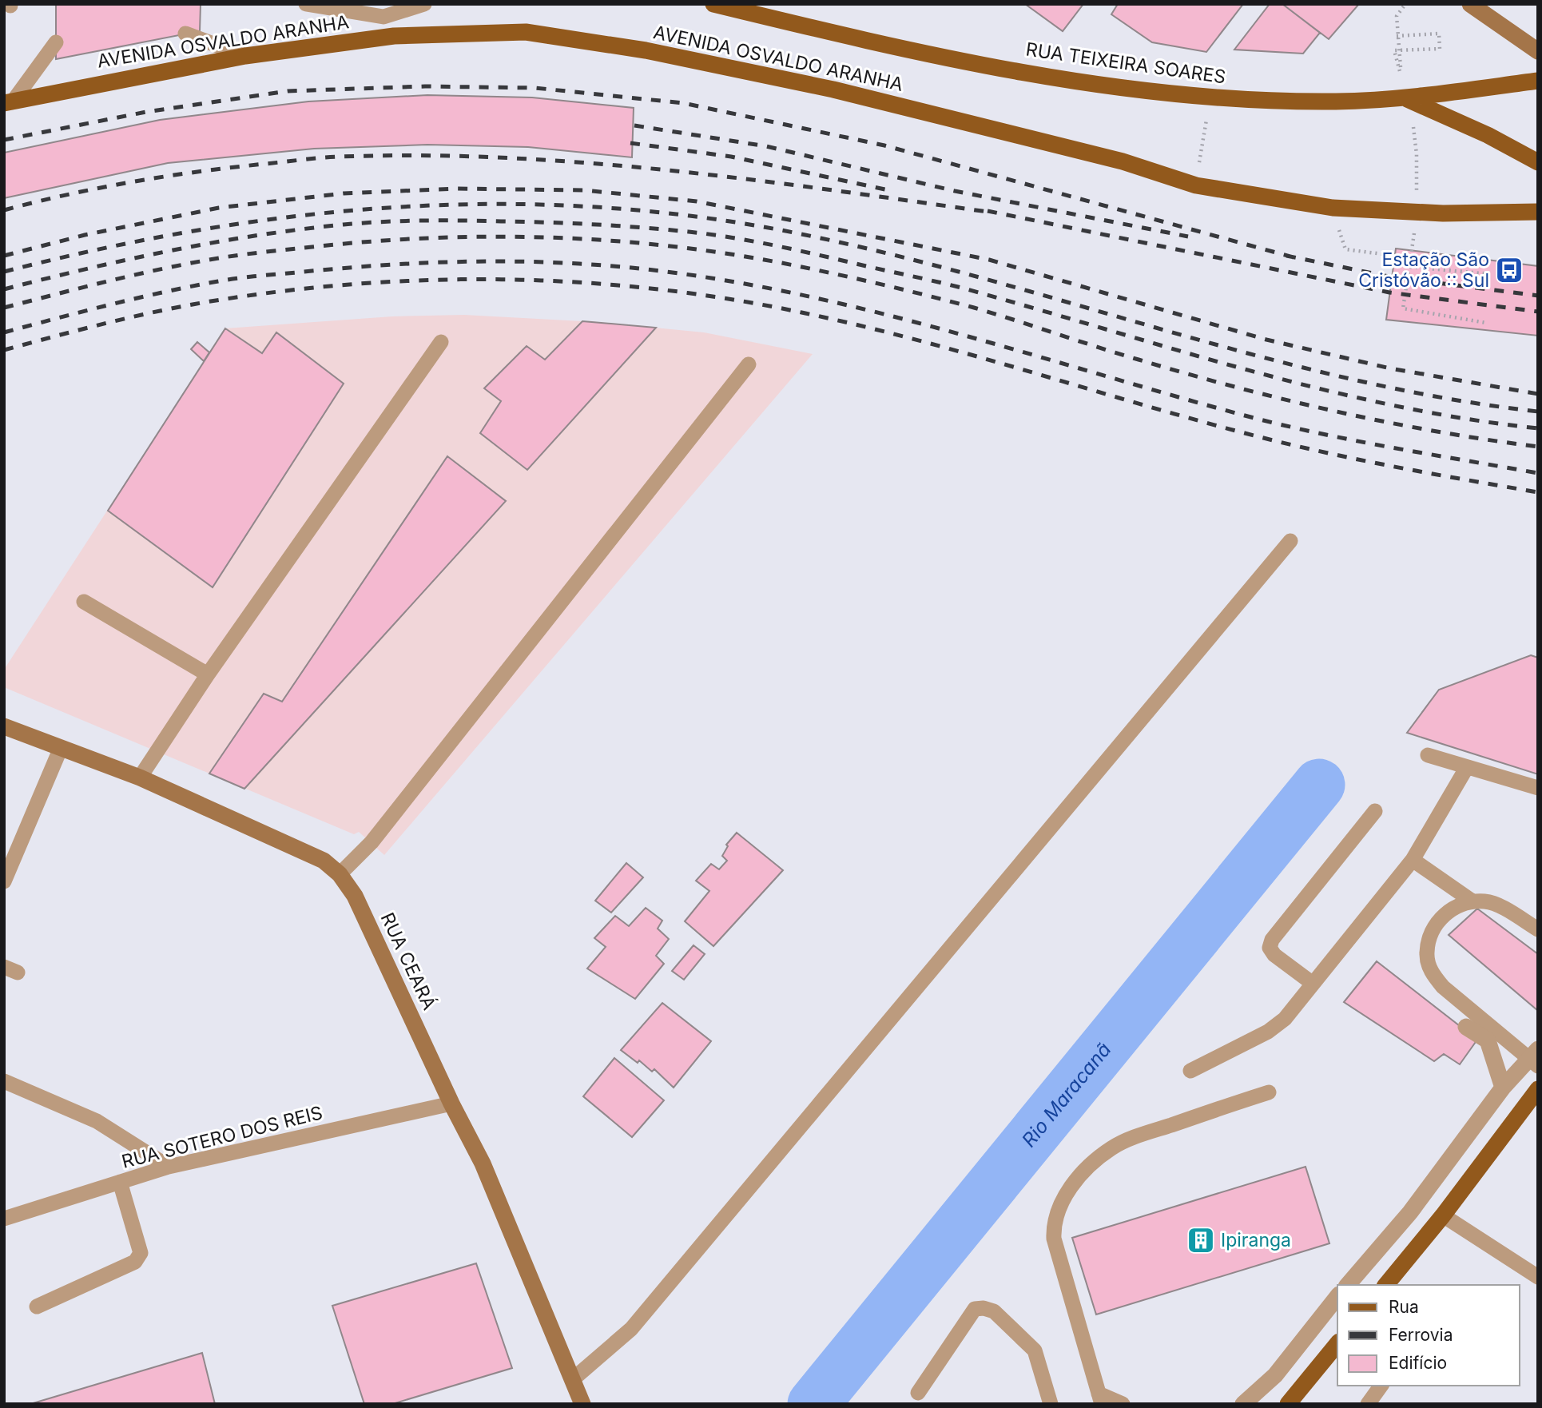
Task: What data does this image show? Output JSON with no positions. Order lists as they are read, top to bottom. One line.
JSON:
{"streets":{"main road":["AVENIDA OSVALDO ARANHA","RUA TEIXEIRA SOARES"],"street":["RUA CEARÁ"],"lane":["RUA SOTERO DOS REIS"]},"crossings":[["RUA CEARÁ","RUA SOTERO DOS REIS"]],"water":["Rio Maracanã"],"places":{"bus stop":["Estação São Cristóvão :: Sul"],"building":["Ipiranga"]},"legend":["Rua","Ferrovia","Edifício"]}
